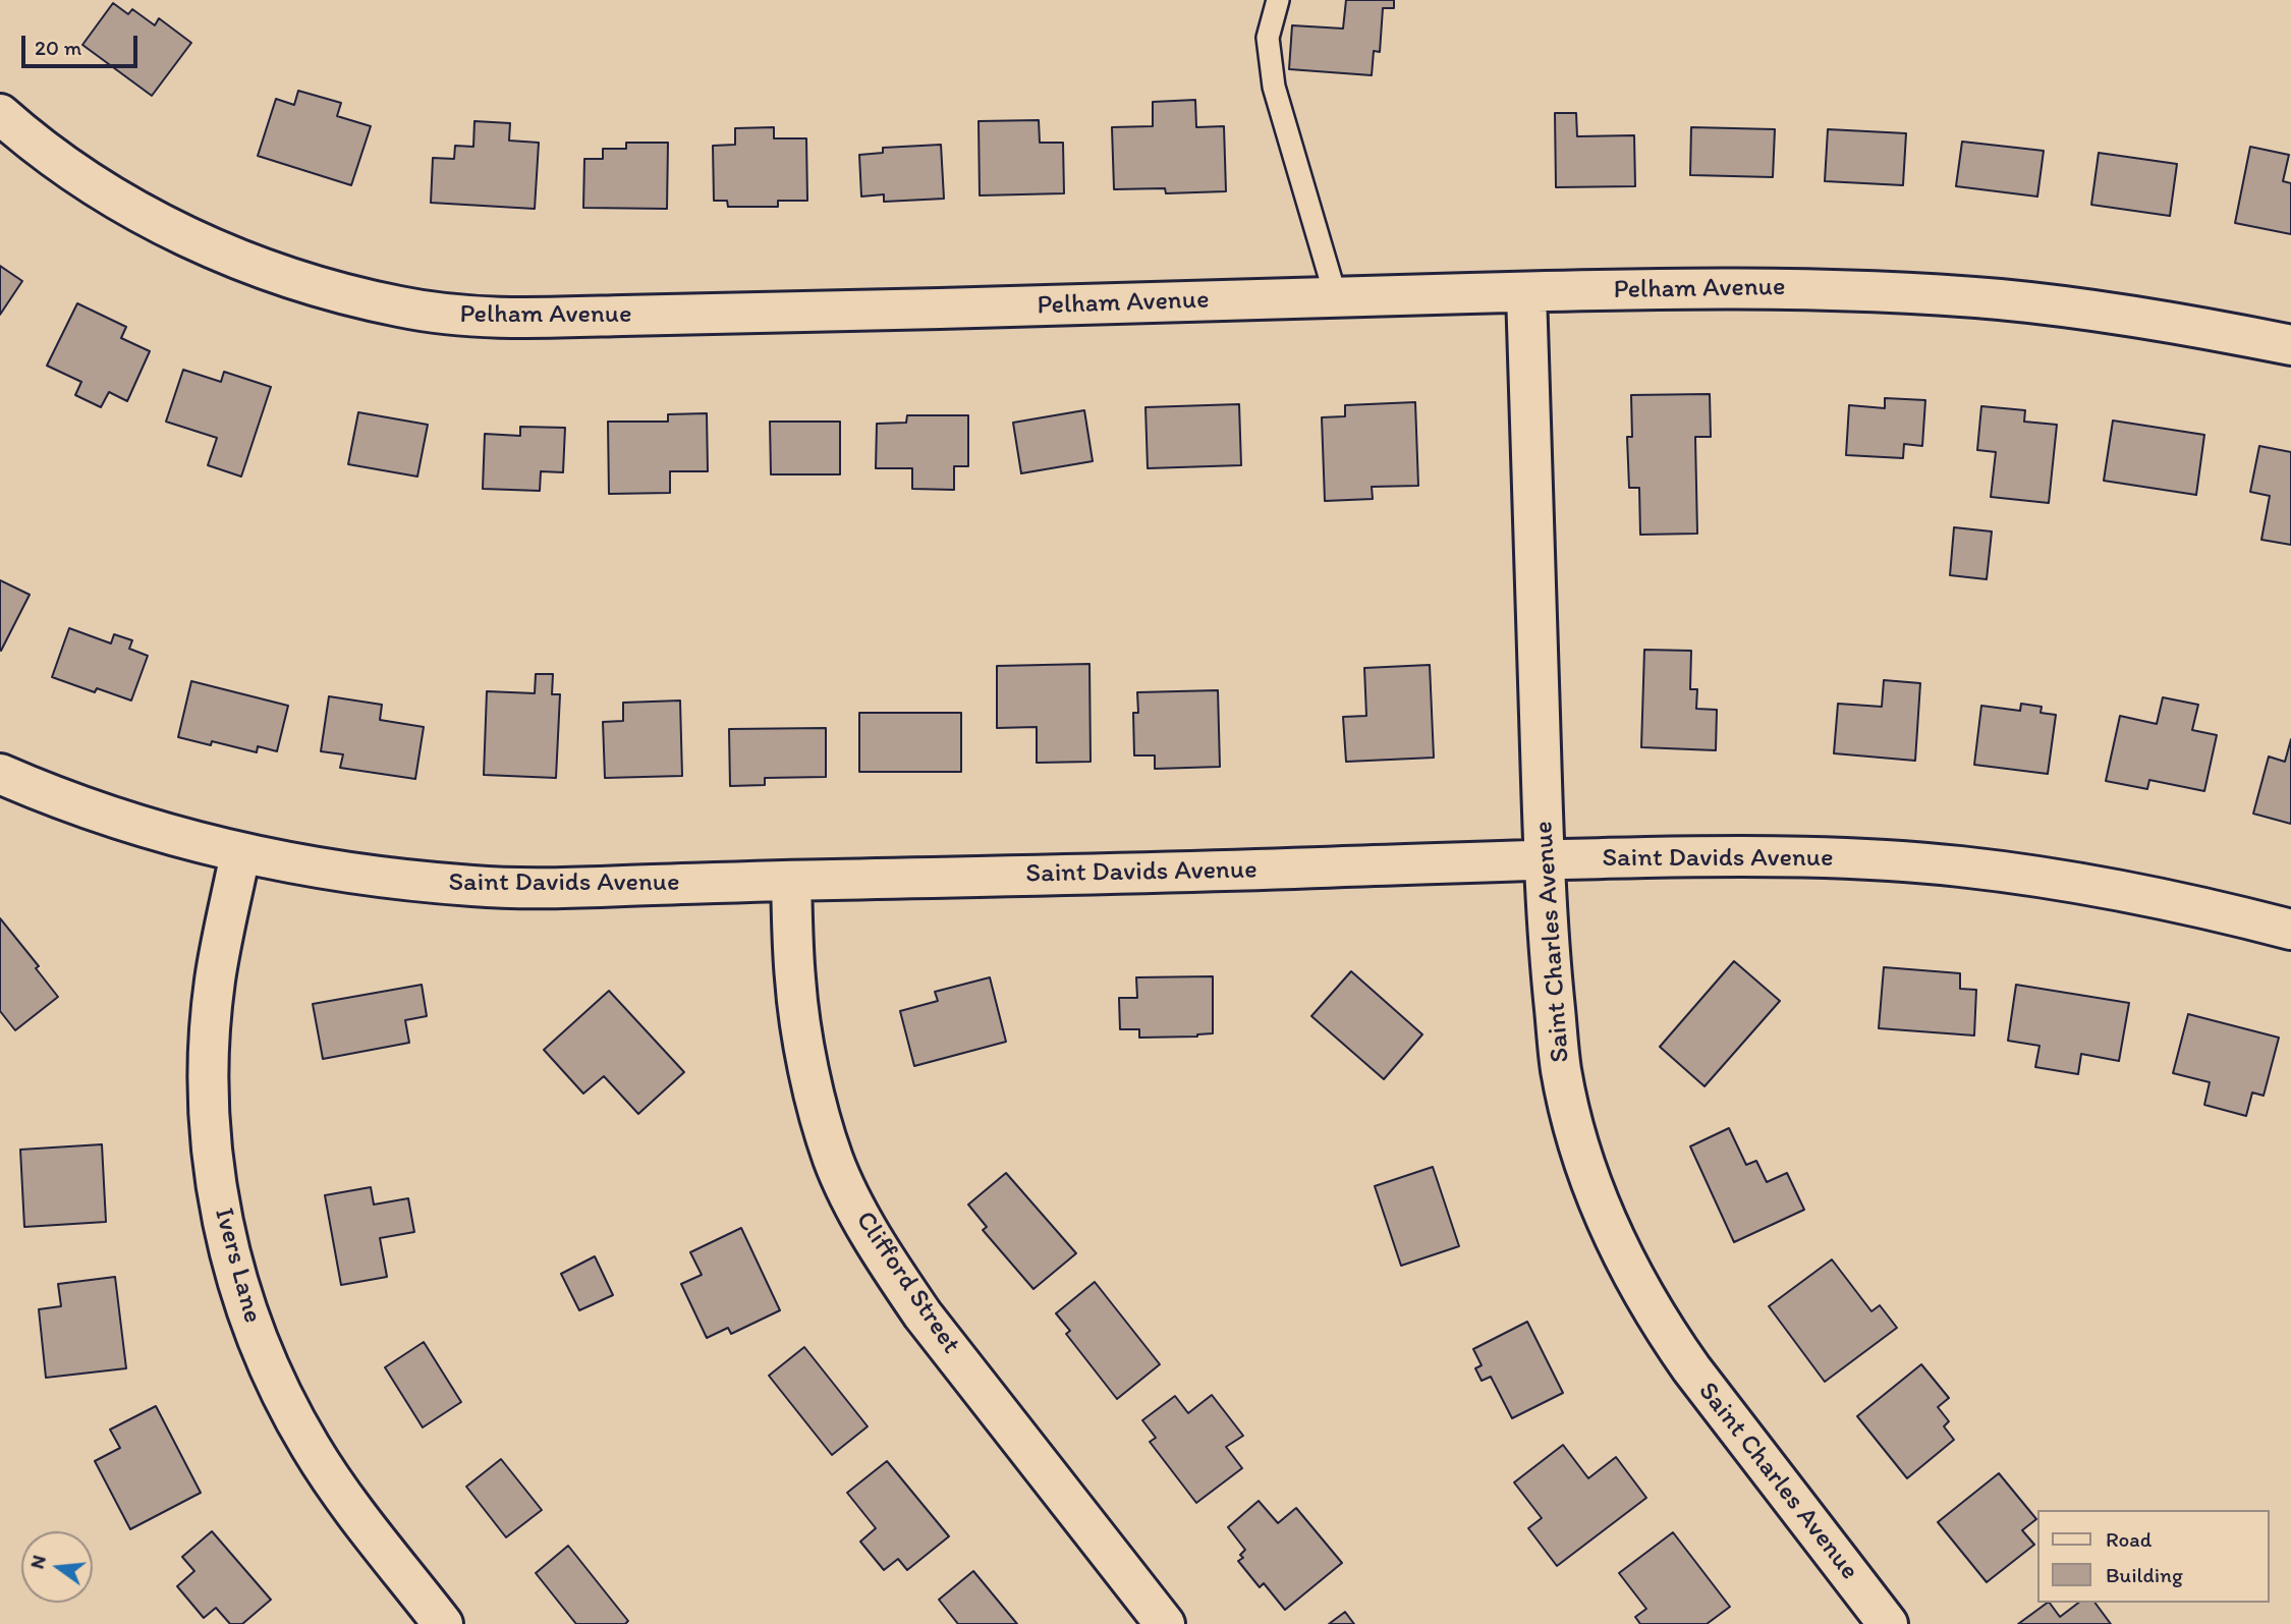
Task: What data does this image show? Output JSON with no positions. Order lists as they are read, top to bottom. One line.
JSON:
{"streets":{"street":["Pelham Avenue","Saint Davids Avenue","Saint Charles Avenue","Ivers Lane","Clifford Street"]},"crossings":[["Pelham Avenue","Saint Charles Avenue"],["Saint Davids Avenue","Saint Charles Avenue"],["Saint Davids Avenue","Ivers Lane"],["Saint Davids Avenue","Clifford Street"]],"legend":["Road","Building"],"scale_bar":"20 m","north":"left"}
